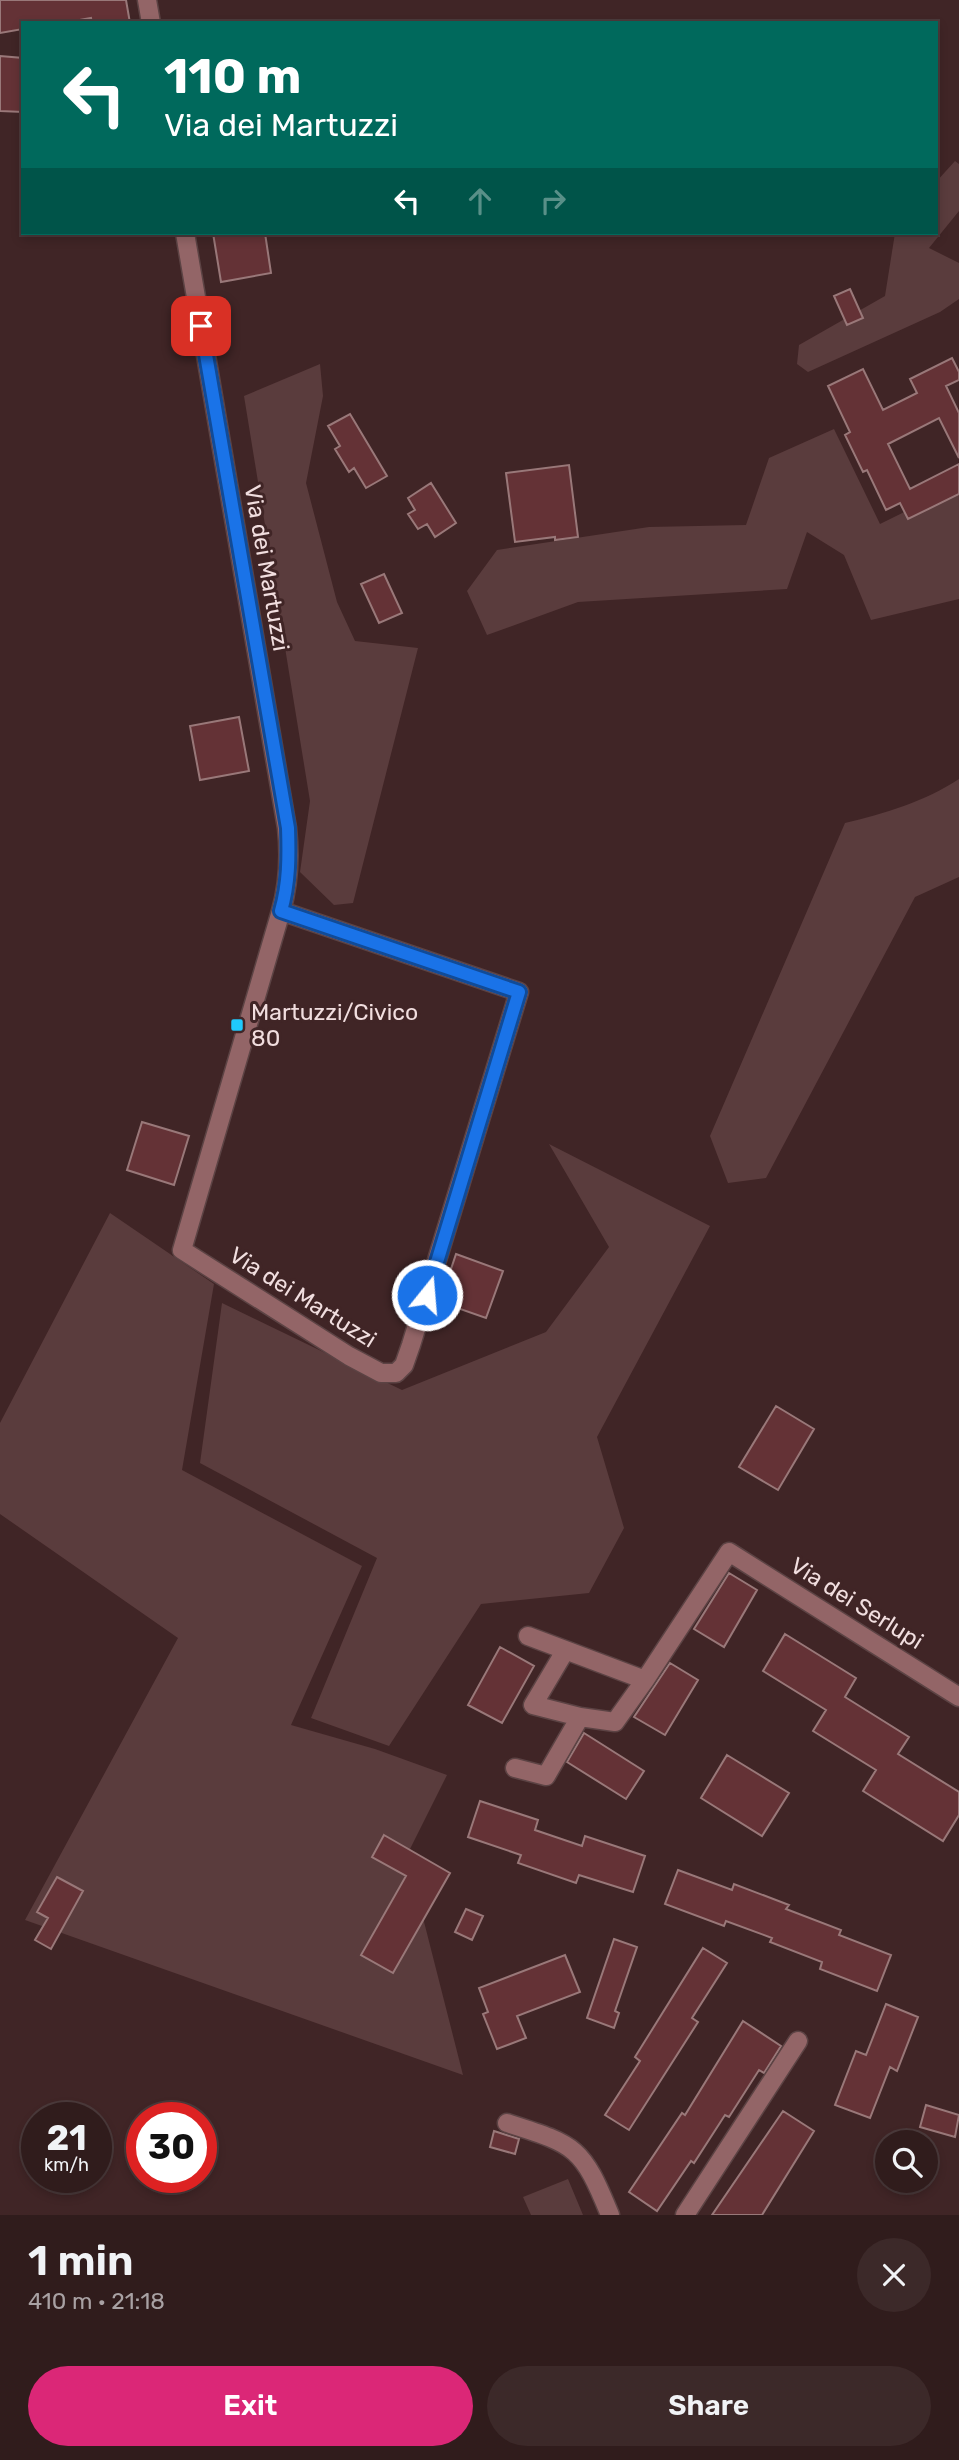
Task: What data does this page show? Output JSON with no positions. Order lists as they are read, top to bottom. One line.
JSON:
{"streets":{"street":["Via dei Martuzzi","Via dei Serlupi"]},"places":{"transit":["Martuzzi/Civico 80"]},"page":{"turn":["110 m","Via dei Martuzzi"],"speed":"21 km/h","limit":"30","heading":["1 min","410 m · 21:18"],"buttons":["Exit","Share"]}}
